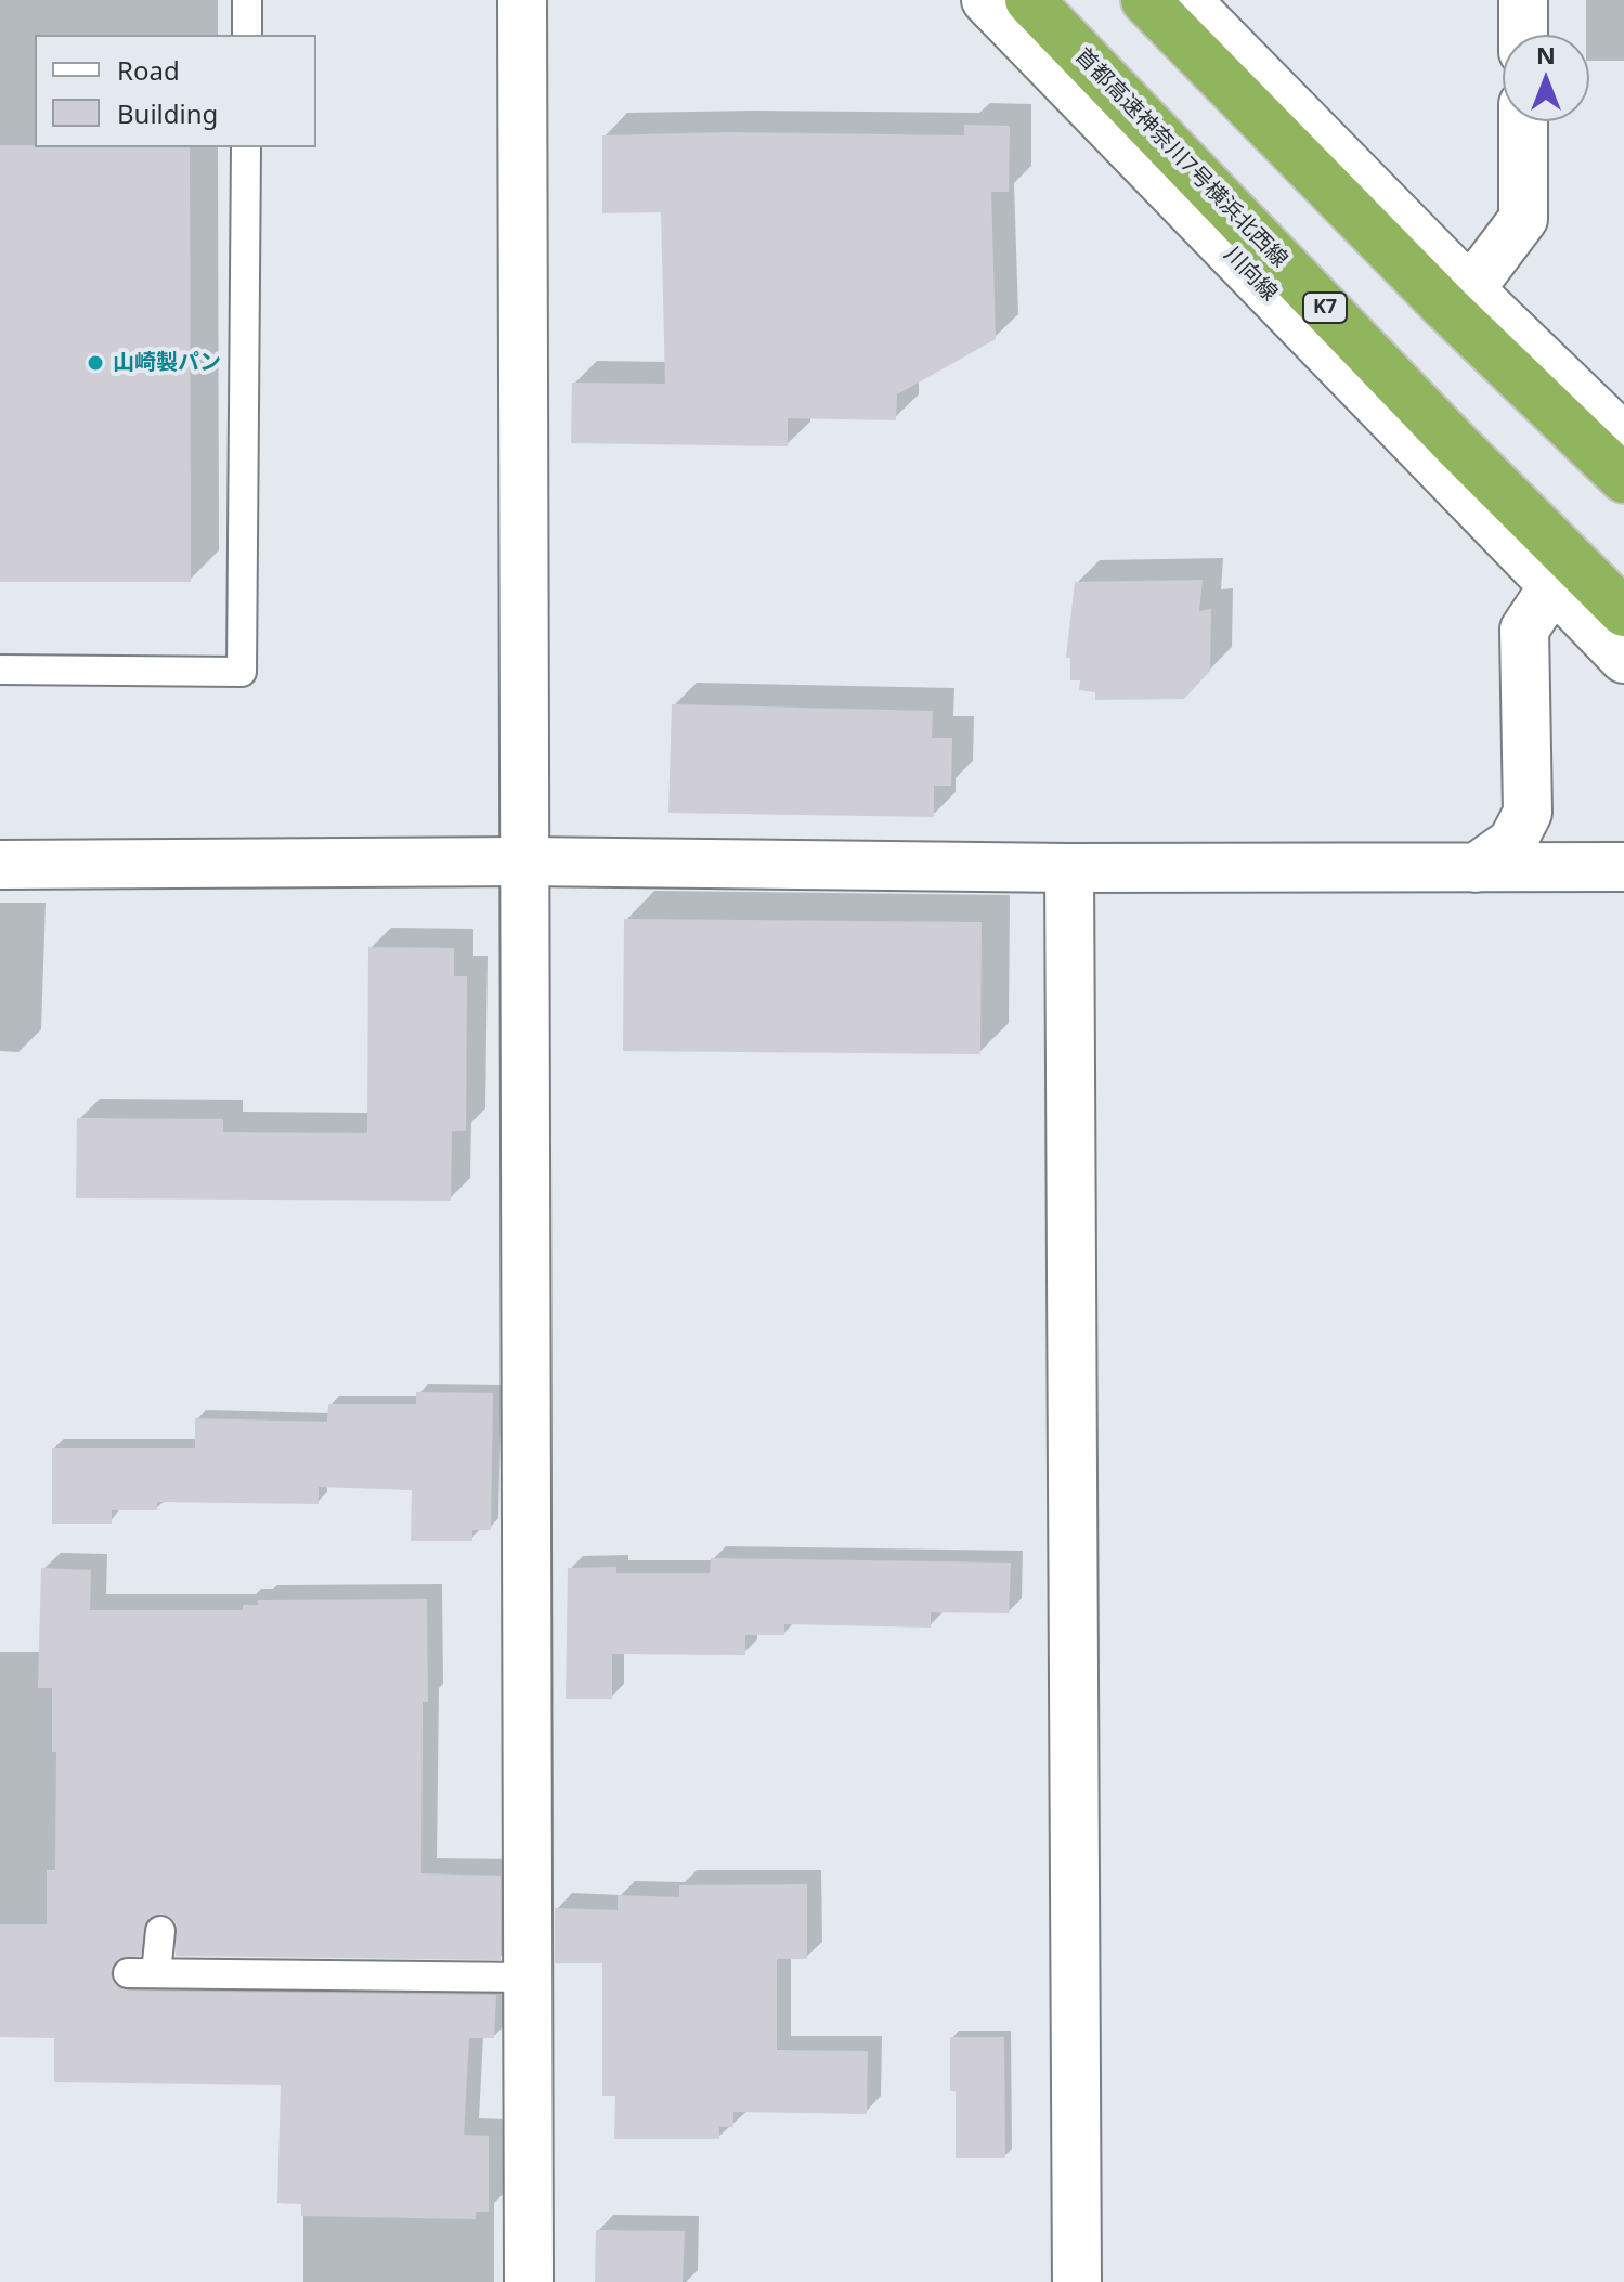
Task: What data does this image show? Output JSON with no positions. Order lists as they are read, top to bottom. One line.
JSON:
{"streets":{"highway":["首都高速神奈川7号横浜北西線","K7"],"street":["川向線"]},"places":["山崎製パン"],"legend":["Road","Building"],"north":"top"}
